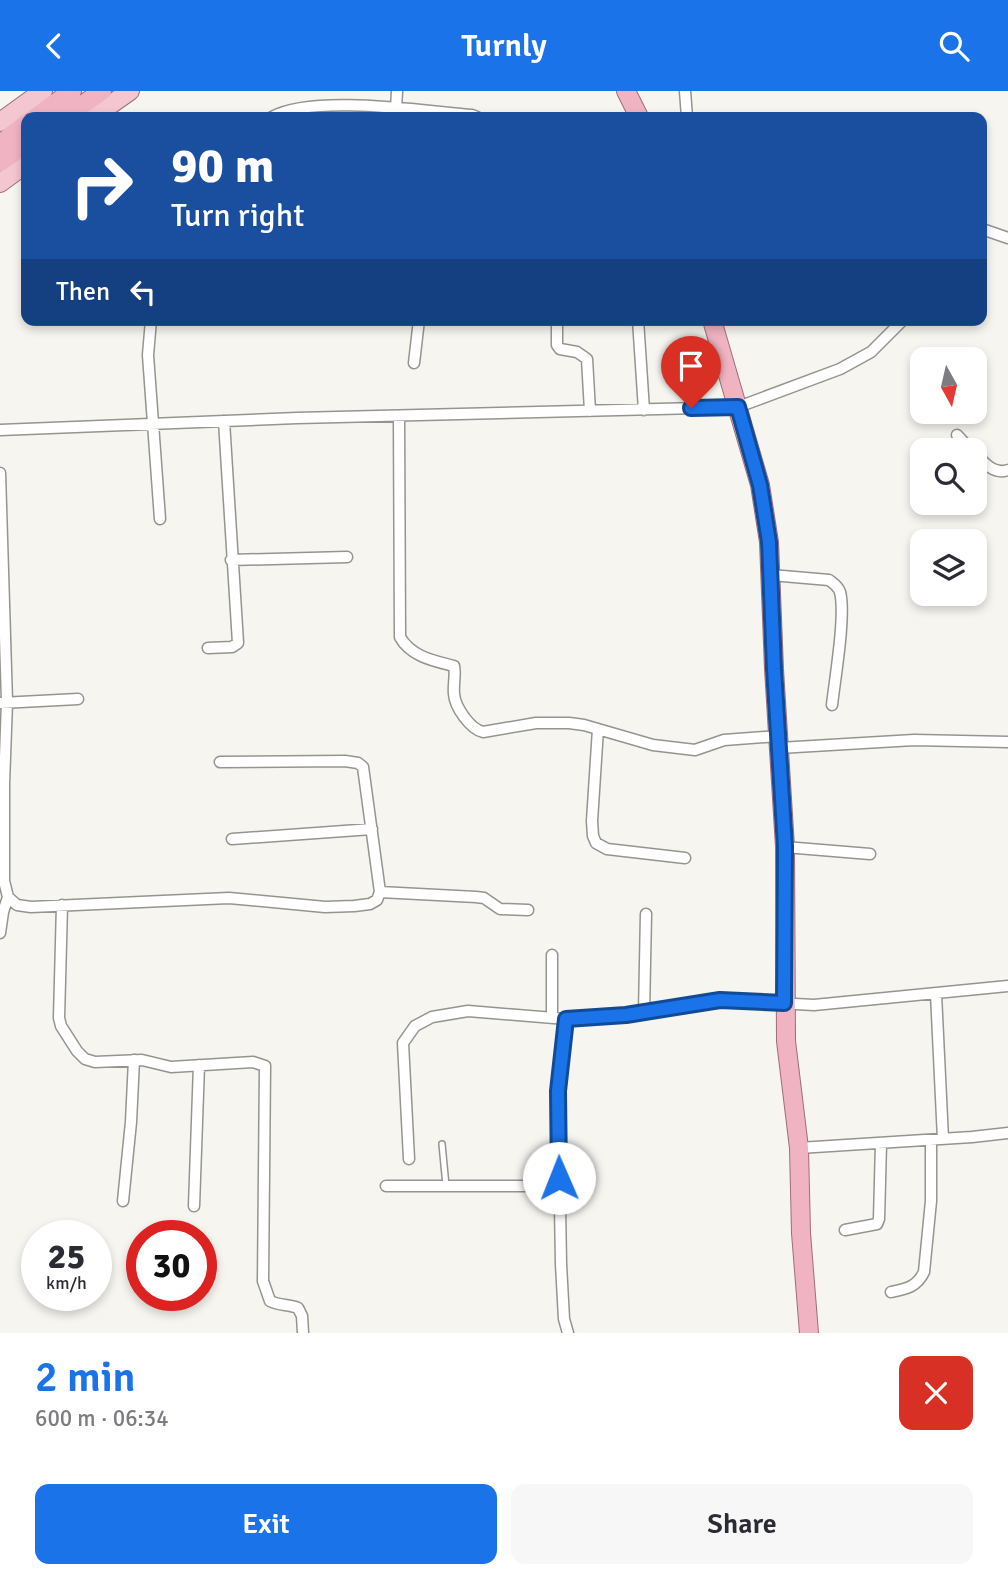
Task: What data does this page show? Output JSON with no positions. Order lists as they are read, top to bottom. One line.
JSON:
{"north":"bottom","page":{"header":"Turnly","turn":["90 m","Turn right"],"then":"Then","speed":"25 km/h","limit":"30","heading":["2 min","600 m · 06:34"],"buttons":["Exit","Share"]}}
